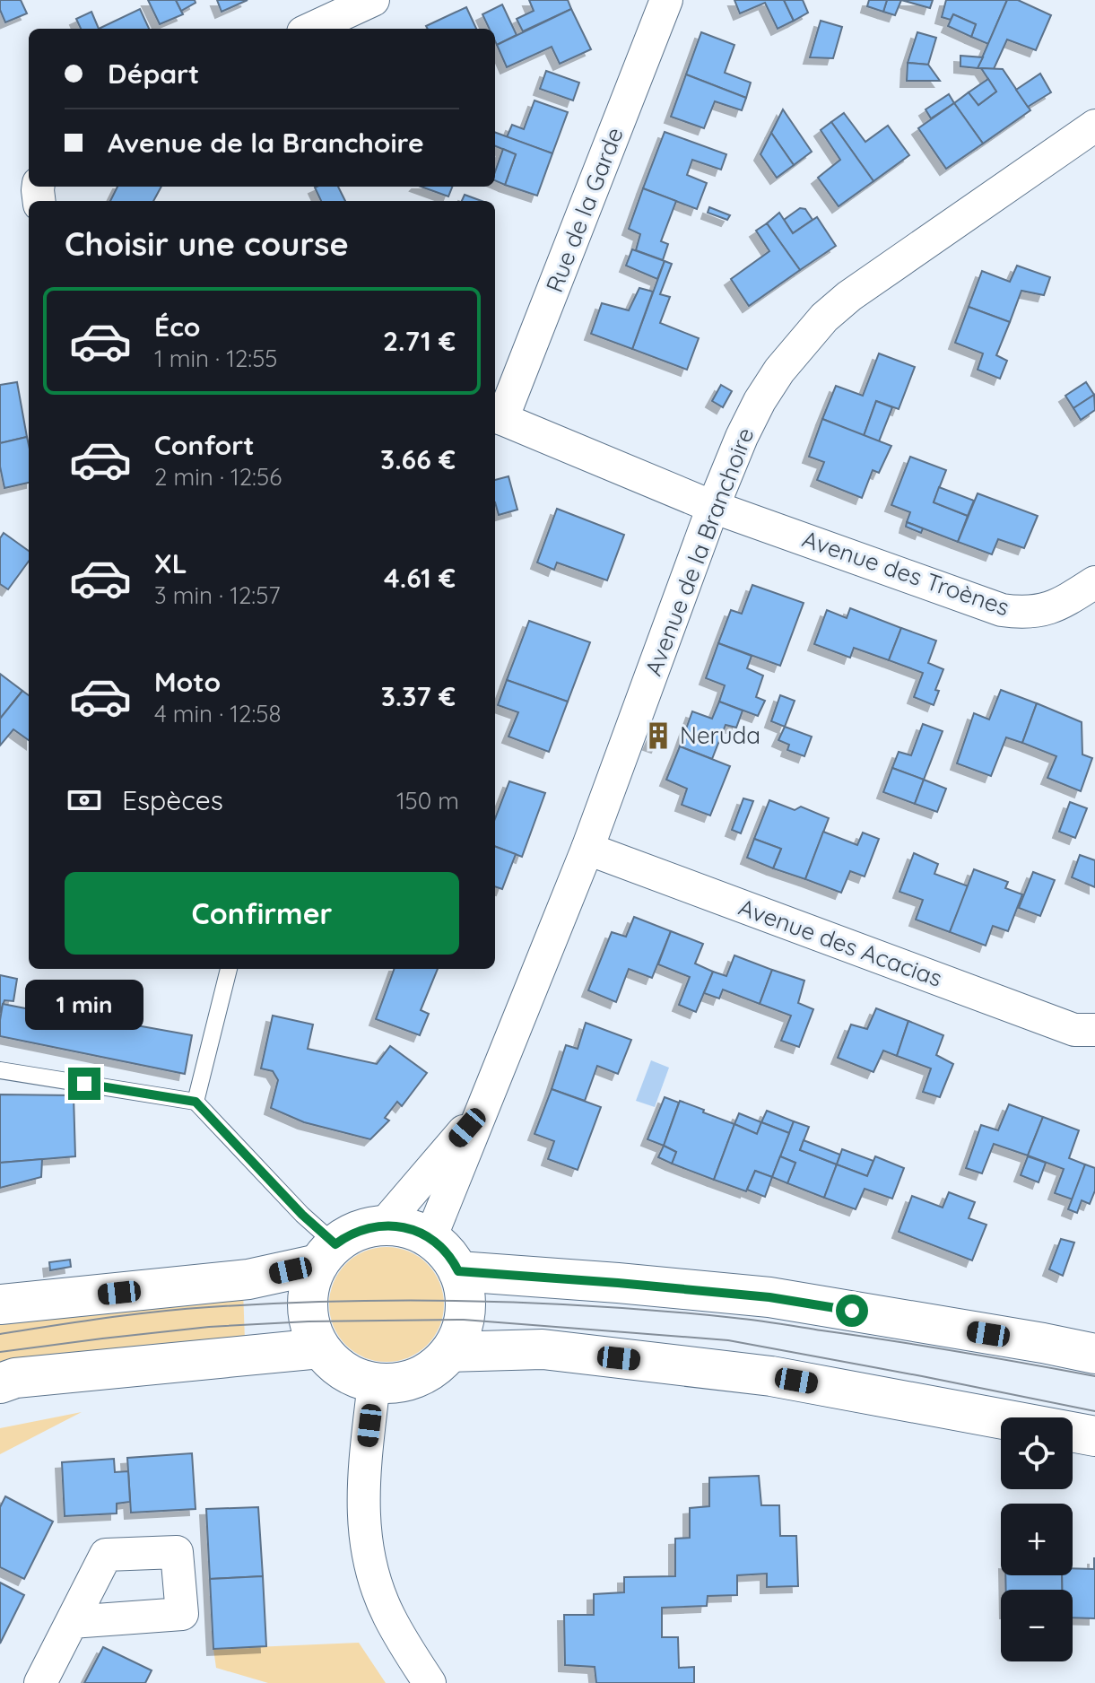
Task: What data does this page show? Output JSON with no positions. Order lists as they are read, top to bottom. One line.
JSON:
{"streets":{"street":["Rue de la Garde","Avenue de la Branchoire","Avenue des Troènes","Avenue des Acacias"]},"crossings":[["Rue de la Garde","Avenue de la Branchoire"],["Rue de la Garde","Avenue des Troènes"],["Avenue de la Branchoire","Avenue des Troènes"],["Avenue de la Branchoire","Avenue des Acacias"]],"places":{"building":["Neruda"]},"page":{"banner":["Départ","Avenue de la Branchoire"],"heading":"Choisir une course","list":[{"name":"Éco","note":"1 min · 12:55","value":"2.71 €"},{"name":"Confort","note":"2 min · 12:56","value":"3.66 €"},{"name":"XL","note":"3 min · 12:57","value":"4.61 €"},{"name":"Moto","note":"4 min · 12:58","value":"3.37 €"}],"pay":["Espèces","150 m"],"buttons":"Confirmer","bubble":"1 min","map_buttons":["+","−"]}}
